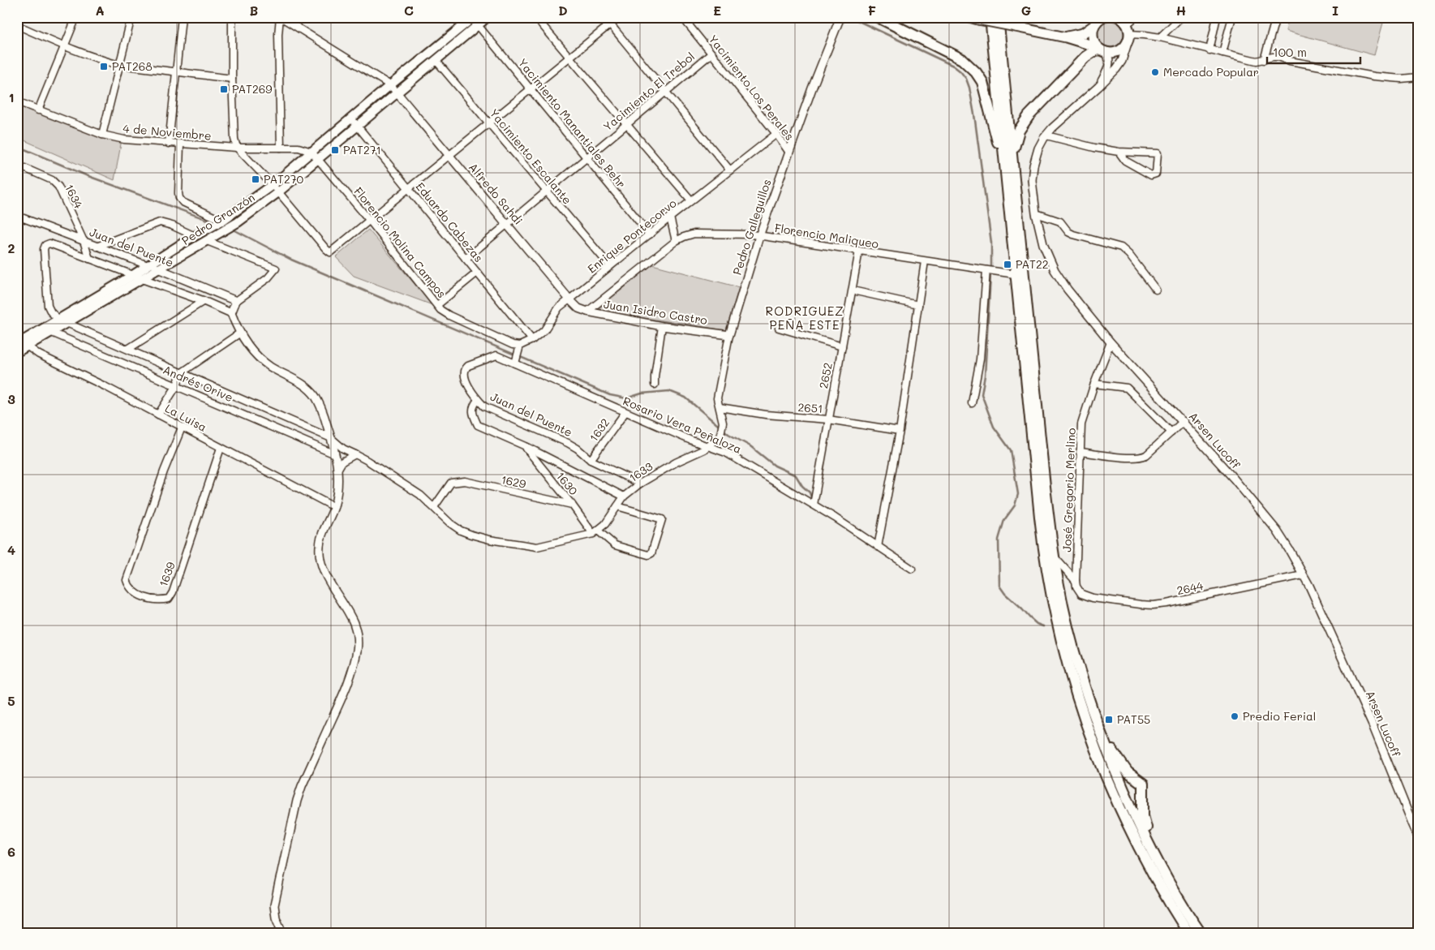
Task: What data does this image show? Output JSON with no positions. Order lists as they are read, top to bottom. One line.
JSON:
{"streets":{"main road":["Pedro Granzón"],"street":["Yacimiento Los Perales","Yacimiento El Trebol","Yacimiento Manantiales Behr","4 de Noviembre","Yacimiento Escalante","Alfredo Sahdi","1634","Eduardo Cabezas","Pedro Galleguillos","Enrique Pontecorvo","Florencio Maliqueo","Florencio Molina Campos","Juan del Puente","Juan Isidro Castro","2652","Andrés Orive","2651","La Luisa","Rosario Vera Peñaloza","1632","Arsen Lucoff","1633","1629","1630","José Gregorio Merlino","1639","2644"]},"crossings":[["Yacimiento Los Perales","Yacimiento El Trebol"],["Yacimiento Los Perales","Pedro Galleguillos"],["Yacimiento Los Perales","Enrique Pontecorvo"],["Yacimiento El Trebol","Yacimiento Manantiales Behr"],["Yacimiento El Trebol","Yacimiento Escalante"],["Yacimiento El Trebol","Alfredo Sahdi"],["Yacimiento El Trebol","Eduardo Cabezas"],["Yacimiento Manantiales Behr","Pedro Granzón"],["Yacimiento Manantiales Behr","Enrique Pontecorvo"],["4 de Noviembre","Pedro Granzón"],["Yacimiento Escalante","Pedro Granzón"],["Yacimiento Escalante","Enrique Pontecorvo"],["Alfredo Sahdi","Pedro Granzón"],["Alfredo Sahdi","Enrique Pontecorvo"],["Alfredo Sahdi","Juan Isidro Castro"],["1634","Juan del Puente"],["Pedro Granzón","Eduardo Cabezas"],["Pedro Granzón","Florencio Molina Campos"],["Pedro Granzón","Juan del Puente"],["Pedro Granzón","Andrés Orive"],["Pedro Granzón","La Luisa"],["Eduardo Cabezas","Enrique Pontecorvo"],["Pedro Galleguillos","Florencio Maliqueo"],["Pedro Galleguillos","Juan Isidro Castro"],["Pedro Galleguillos","2651"],["Pedro Galleguillos","Rosario Vera Peñaloza"],["Pedro Galleguillos","1633"],["Enrique Pontecorvo","Florencio Molina Campos"],["Florencio Maliqueo","Juan Isidro Castro"],["Florencio Maliqueo","2652"],["Juan del Puente","Rosario Vera Peñaloza"],["Juan del Puente","1632"],["Juan del Puente","1633"],["2652","2651"],["2652","Rosario Vera Peñaloza"],["Andrés Orive","1633"],["Andrés Orive","1629"],["Andrés Orive","1630"],["La Luisa","1639"],["Rosario Vera Peñaloza","1632"],["Rosario Vera Peñaloza","1633"],["Arsen Lucoff","José Gregorio Merlino"],["Arsen Lucoff","2644"],["1633","1630"],["1629","1630"],["José Gregorio Merlino","2644"]],"districts":["RODRIGUEZ PEÑA ESTE"],"places":{"transit":["PAT268","PAT269","PAT271","PAT270","PAT22","PAT55"],"other":["Mercado Popular","Predio Ferial"]},"scale_bar":"100 m","grid":{"columns":["A","B","C","D","E","F","G","H","I"],"rows":["1","2","3","4","5","6"]}}
